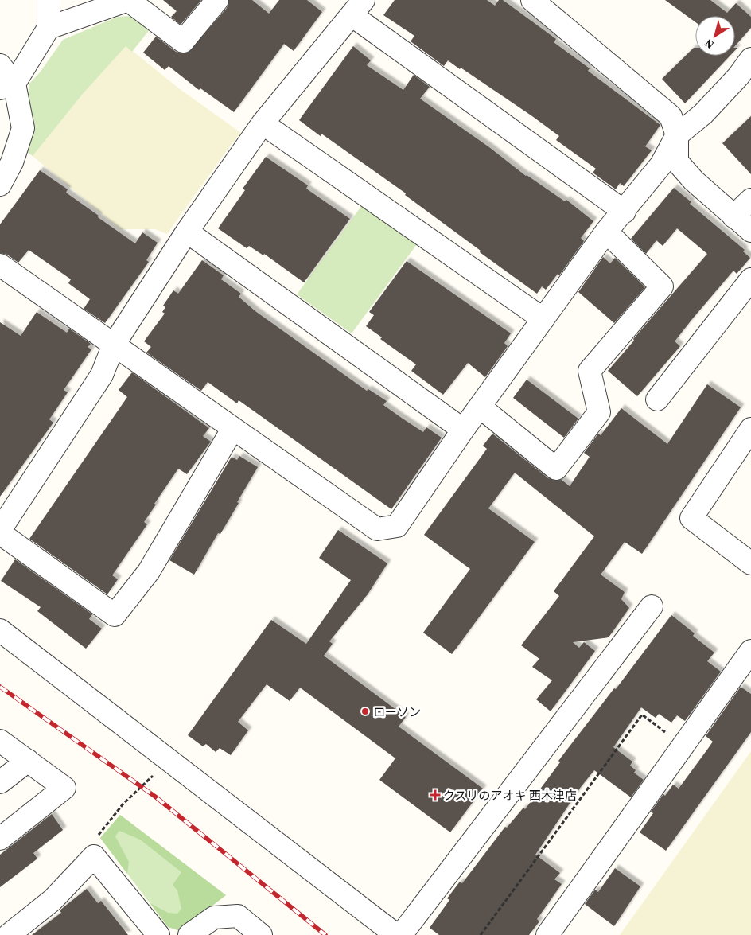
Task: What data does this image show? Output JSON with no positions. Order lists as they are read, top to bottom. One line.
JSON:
{"places":{"other":["ローソン"],"health":["クスリのアオキ 西木津店"]},"north":"bottom left"}
